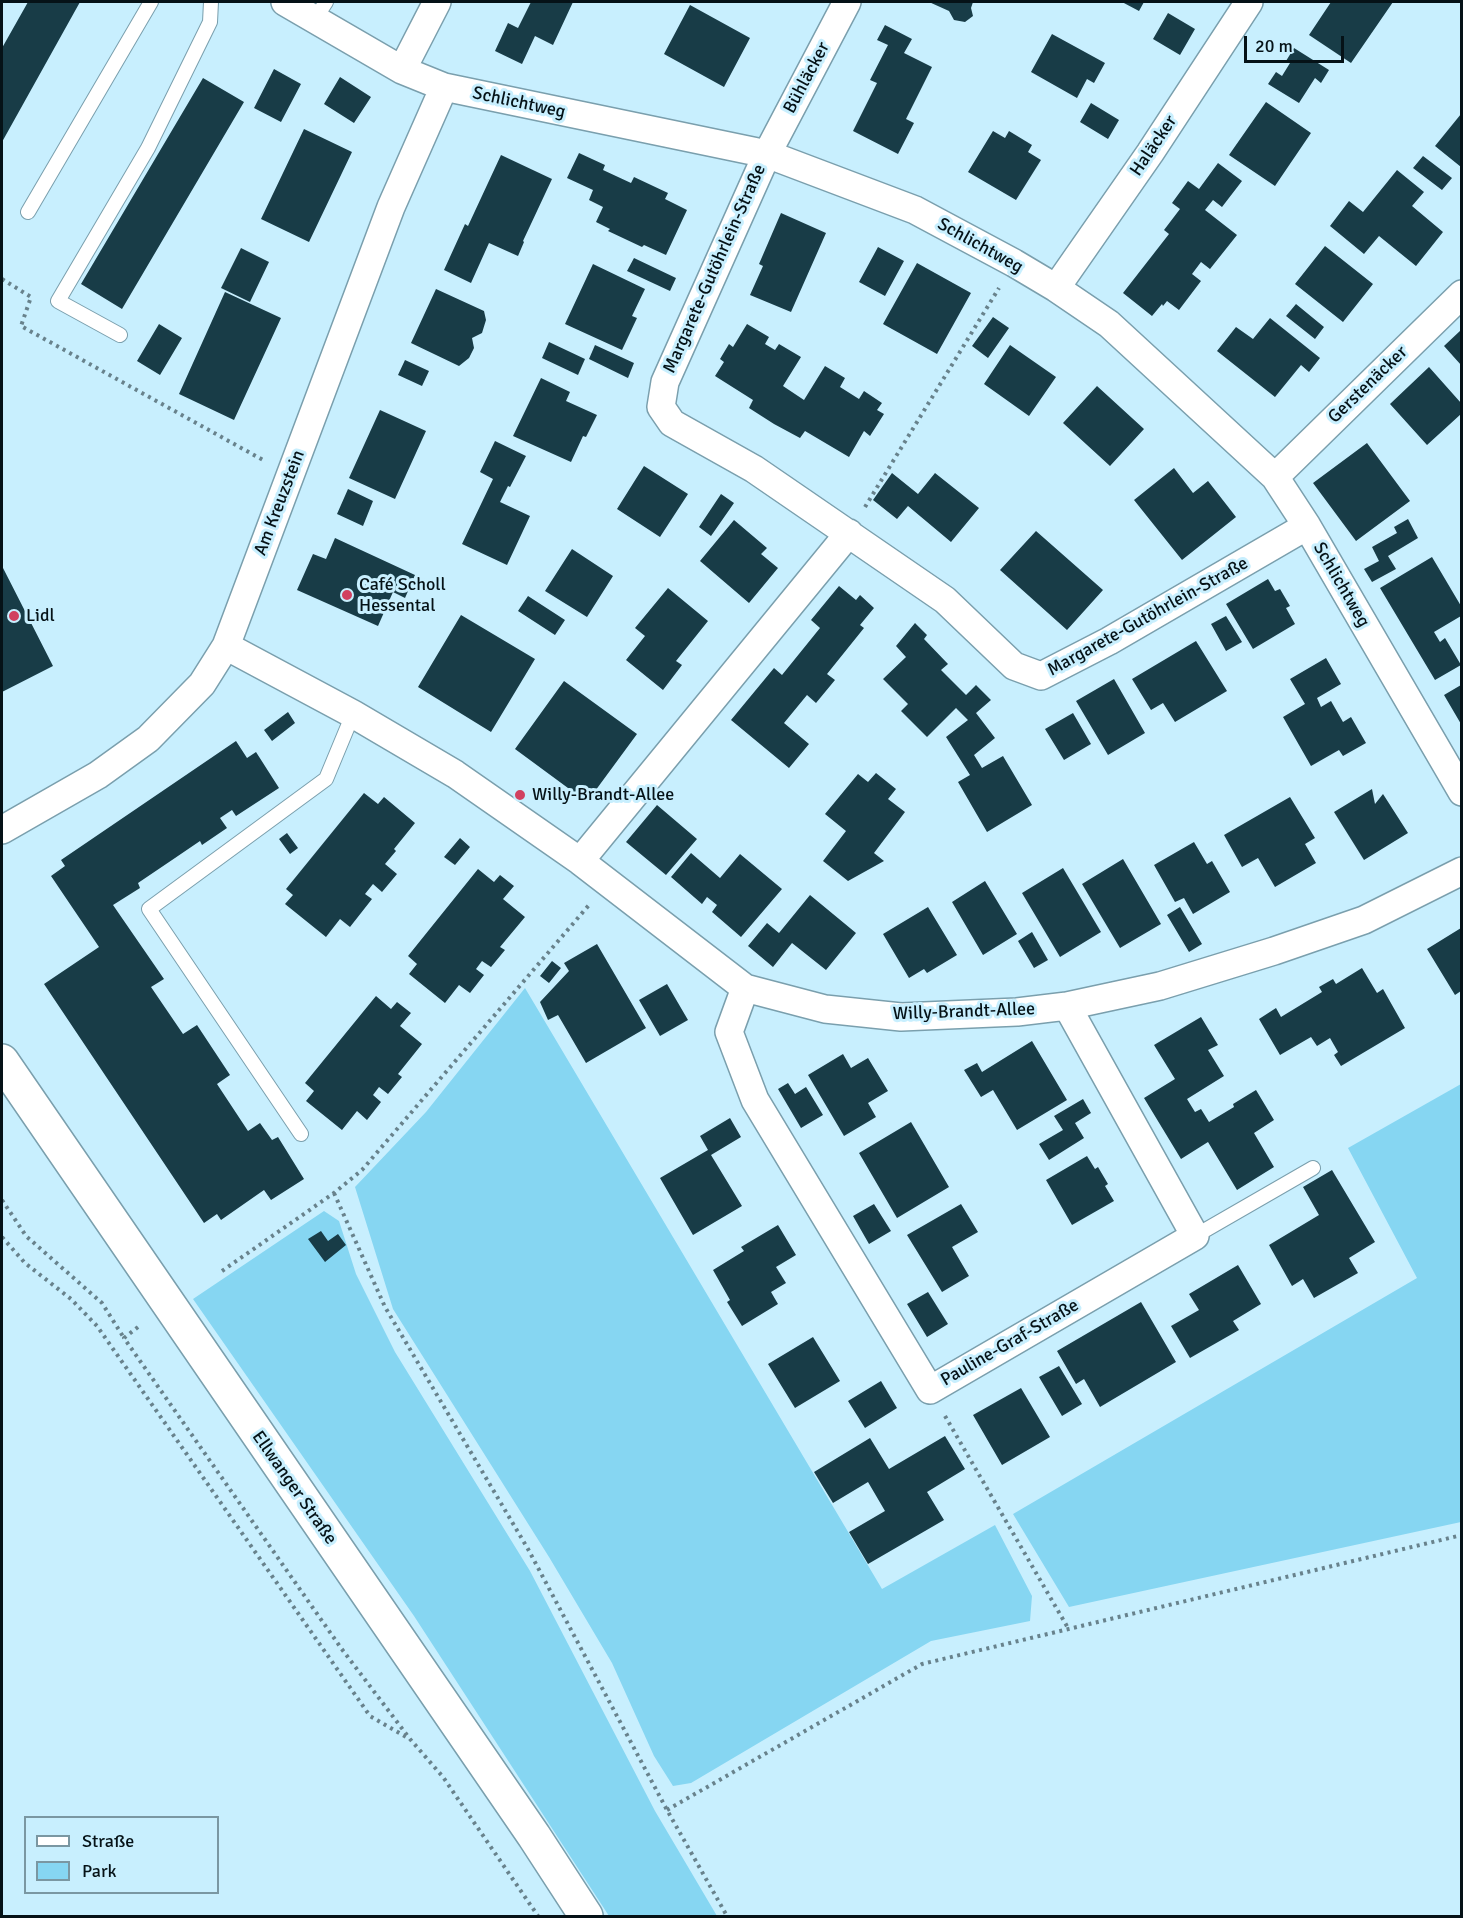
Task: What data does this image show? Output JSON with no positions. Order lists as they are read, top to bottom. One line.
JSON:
{"streets":{"main road":["Ellwanger Straße"],"street":["Bühläcker","Schlichtweg","Haläcker","Margarete-Gutöhrlein-Straße","Gerstenäcker","Am Kreuzstein","Willy-Brandt-Allee","Pauline-Graf-Straße"]},"crossings":[["Bühläcker","Schlichtweg"],["Bühläcker","Margarete-Gutöhrlein-Straße"],["Schlichtweg","Haläcker"],["Schlichtweg","Margarete-Gutöhrlein-Straße"],["Schlichtweg","Gerstenäcker"],["Schlichtweg","Am Kreuzstein"],["Am Kreuzstein","Willy-Brandt-Allee"],["Willy-Brandt-Allee","Pauline-Graf-Straße"]],"places":["Café Scholl Hessental","Lidl","Willy-Brandt-Allee"],"legend":["Straße","Park"],"scale_bar":"20 m"}
